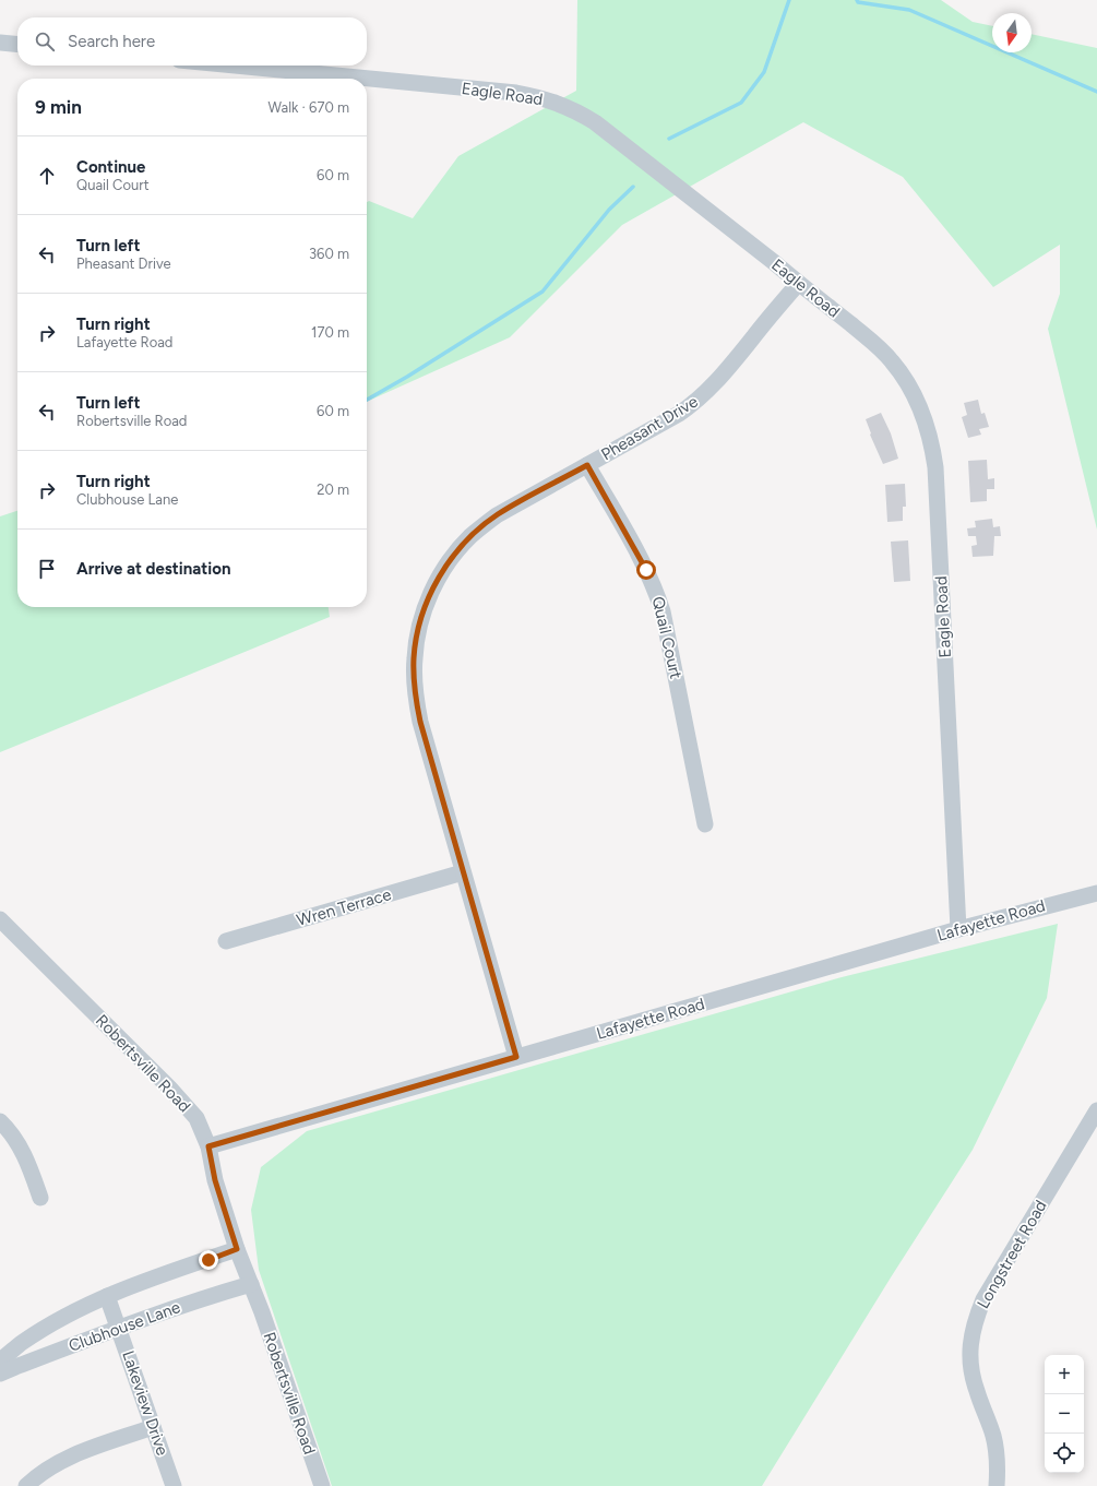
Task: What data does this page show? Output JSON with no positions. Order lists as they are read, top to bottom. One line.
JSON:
{"streets":{"street":["Eagle Road","Pheasant Drive","Quail Court","Wren Terrace","Lafayette Road","Robertsville Road","Longstreet Road","Clubhouse Lane","Lakeview Drive"]},"crossings":[["Eagle Road","Pheasant Drive"],["Eagle Road","Lafayette Road"],["Pheasant Drive","Quail Court"],["Pheasant Drive","Wren Terrace"],["Pheasant Drive","Lafayette Road"],["Lafayette Road","Robertsville Road"],["Robertsville Road","Clubhouse Lane"],["Clubhouse Lane","Lakeview Drive"]],"north":"bottom","page":{"search":"Search here","heading":["9 min","Walk · 670 m"],"list":[["Continue","Quail Court","60 m"],["Turn left","Pheasant Drive","360 m"],["Turn right","Lafayette Road","170 m"],["Turn left","Robertsville Road","60 m"],["Turn right","Clubhouse Lane","20 m"],"Arrive at destination"],"map_buttons":["+","−"]}}
